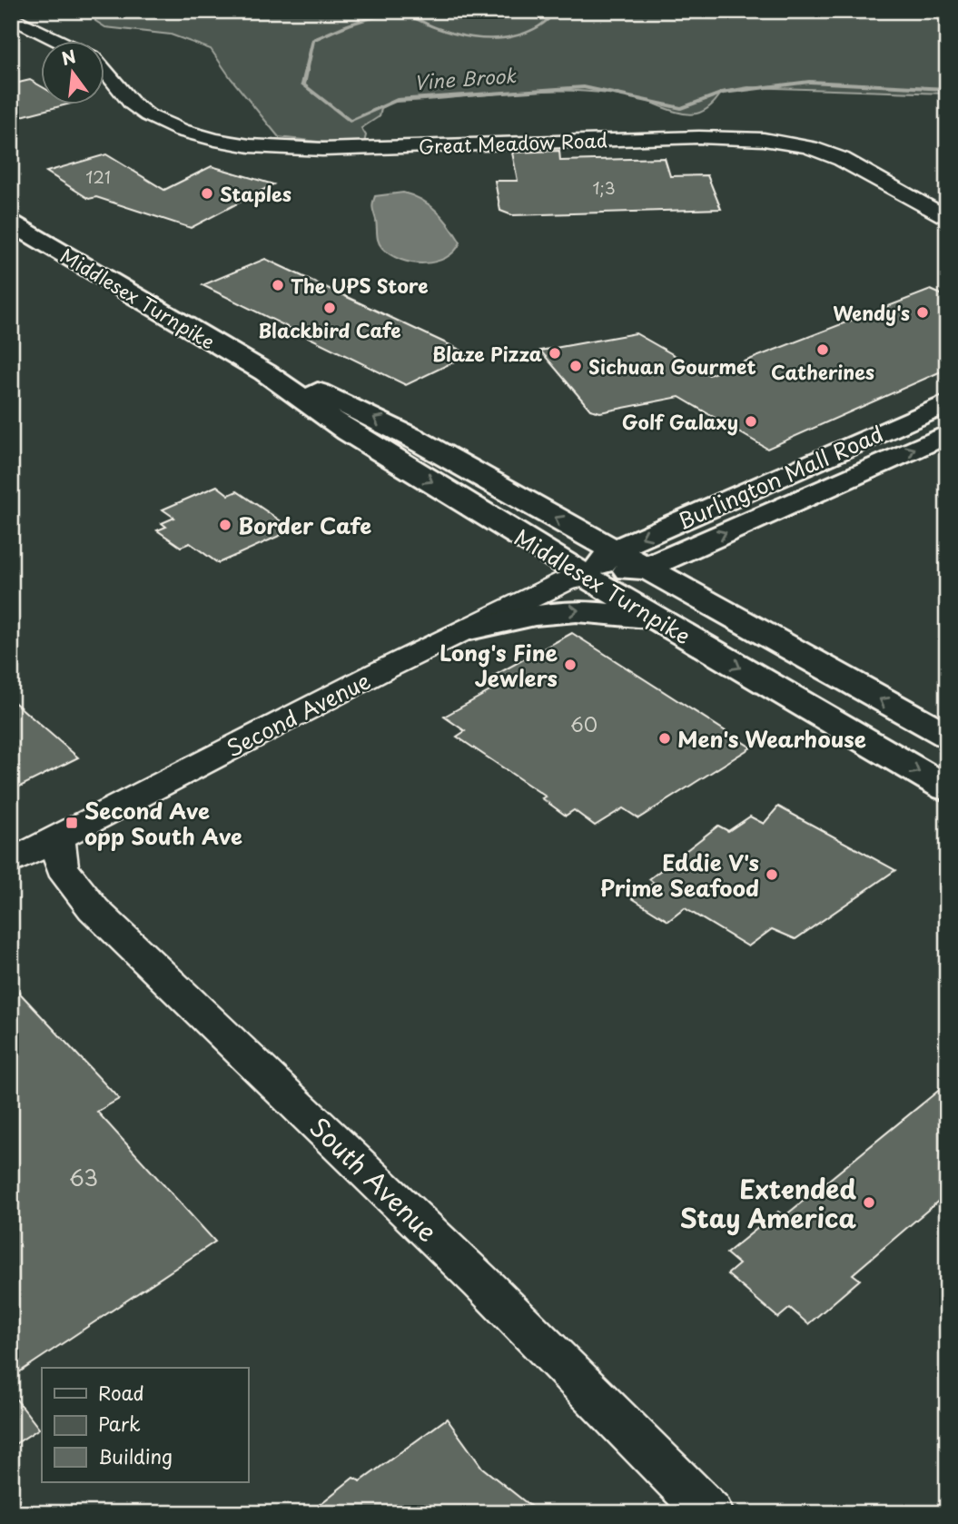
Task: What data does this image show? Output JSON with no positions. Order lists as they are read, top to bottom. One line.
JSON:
{"streets":{"main road":["Middlesex Turnpike","Burlington Mall Road"],"street":["Great Meadow Road","Second Avenue","South Avenue"]},"crossings":[["Middlesex Turnpike","Burlington Mall Road"],["Middlesex Turnpike","Second Avenue"],["Burlington Mall Road","Second Avenue"],["Second Avenue","South Avenue"]],"water":["Vine Brook"],"places":{"other":["Staples","The UPS Store","Blackbird Cafe","Wendy's","Catherines","Blaze Pizza","Sichuan Gourmet","Golf Galaxy","Border Cafe","Long's Fine Jewlers","Men's Wearhouse","Eddie V's Prime Seafood","Extended Stay America"],"transit":["Second Ave opp South Ave"]},"house_numbers":["121","1;3","60","63"],"legend":["Road","Park","Building"],"north":"top"}
